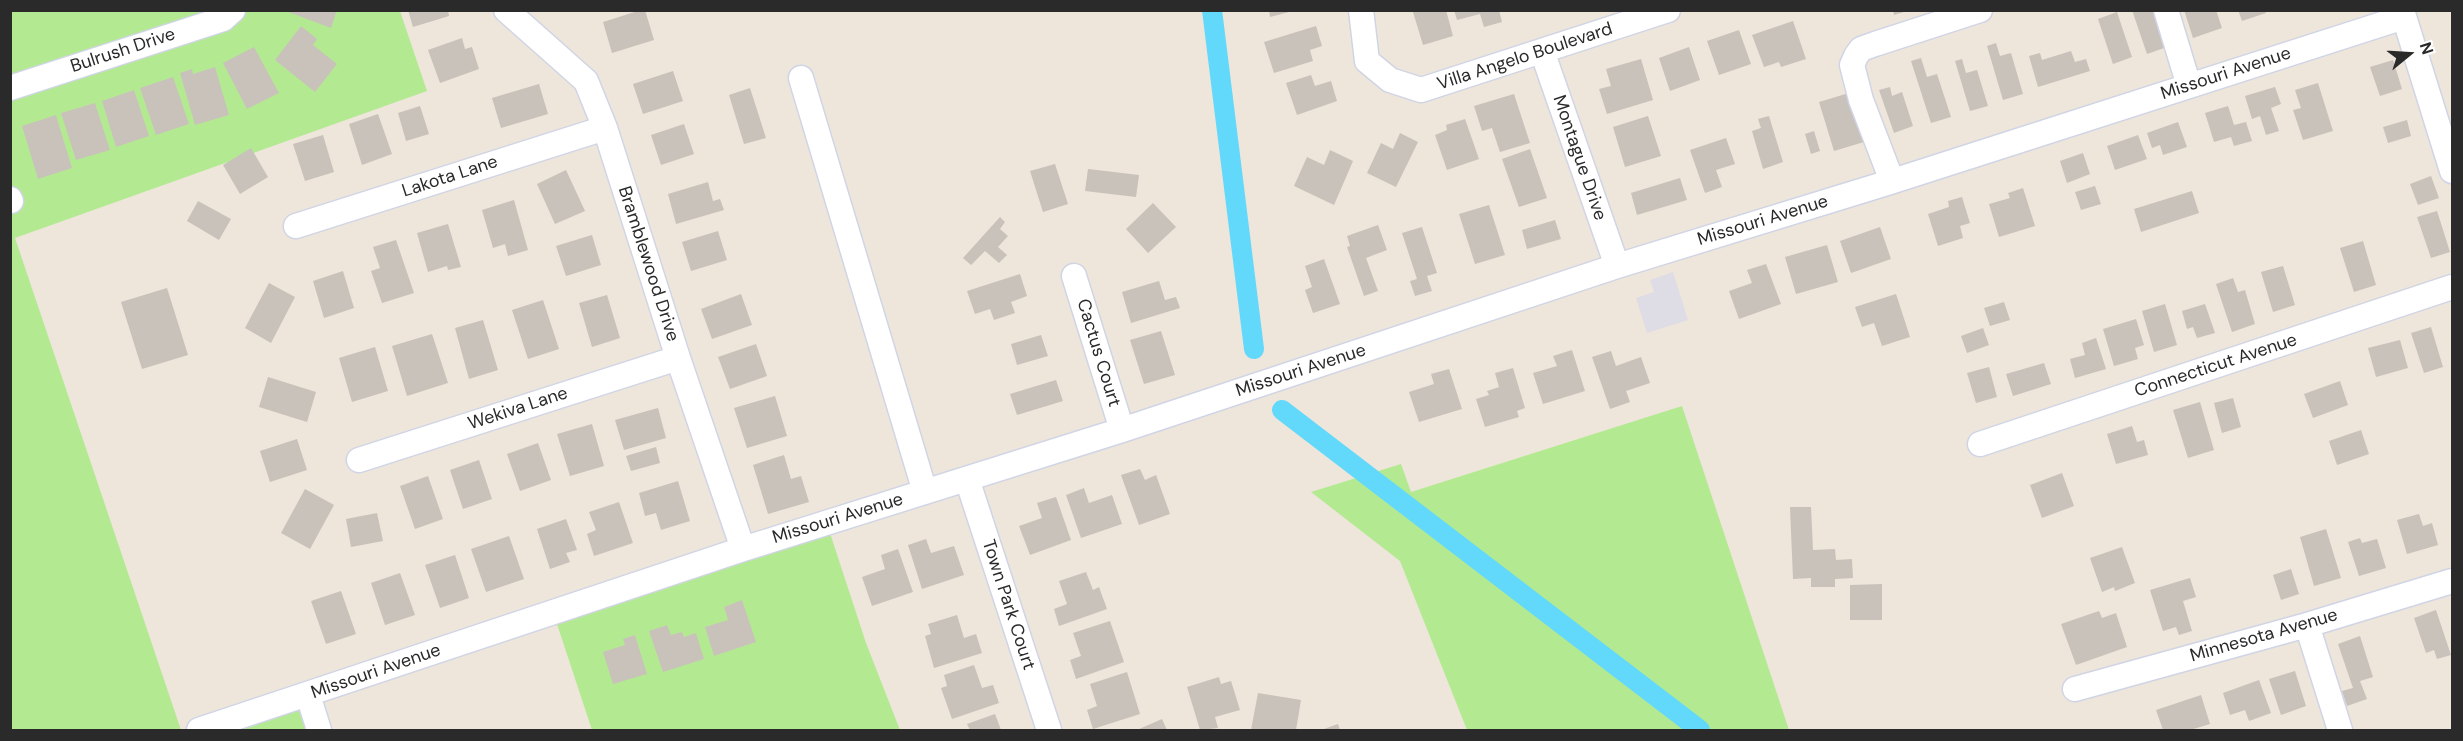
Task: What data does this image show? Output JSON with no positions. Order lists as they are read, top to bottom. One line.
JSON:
{"streets":{"street":["Bulrush Drive","Villa Angelo Boulevard","Missouri Avenue","Montague Drive","Lakota Lane","Bramblewood Drive","Cactus Court","Connecticut Avenue","Wekiva Lane","Town Park Court","Minnesota Avenue"]},"crossings":[["Villa Angelo Boulevard","Montague Drive"],["Missouri Avenue","Montague Drive"],["Missouri Avenue","Bramblewood Drive"],["Missouri Avenue","Cactus Court"],["Missouri Avenue","Town Park Court"],["Lakota Lane","Bramblewood Drive"],["Bramblewood Drive","Wekiva Lane"]],"north":"right"}
